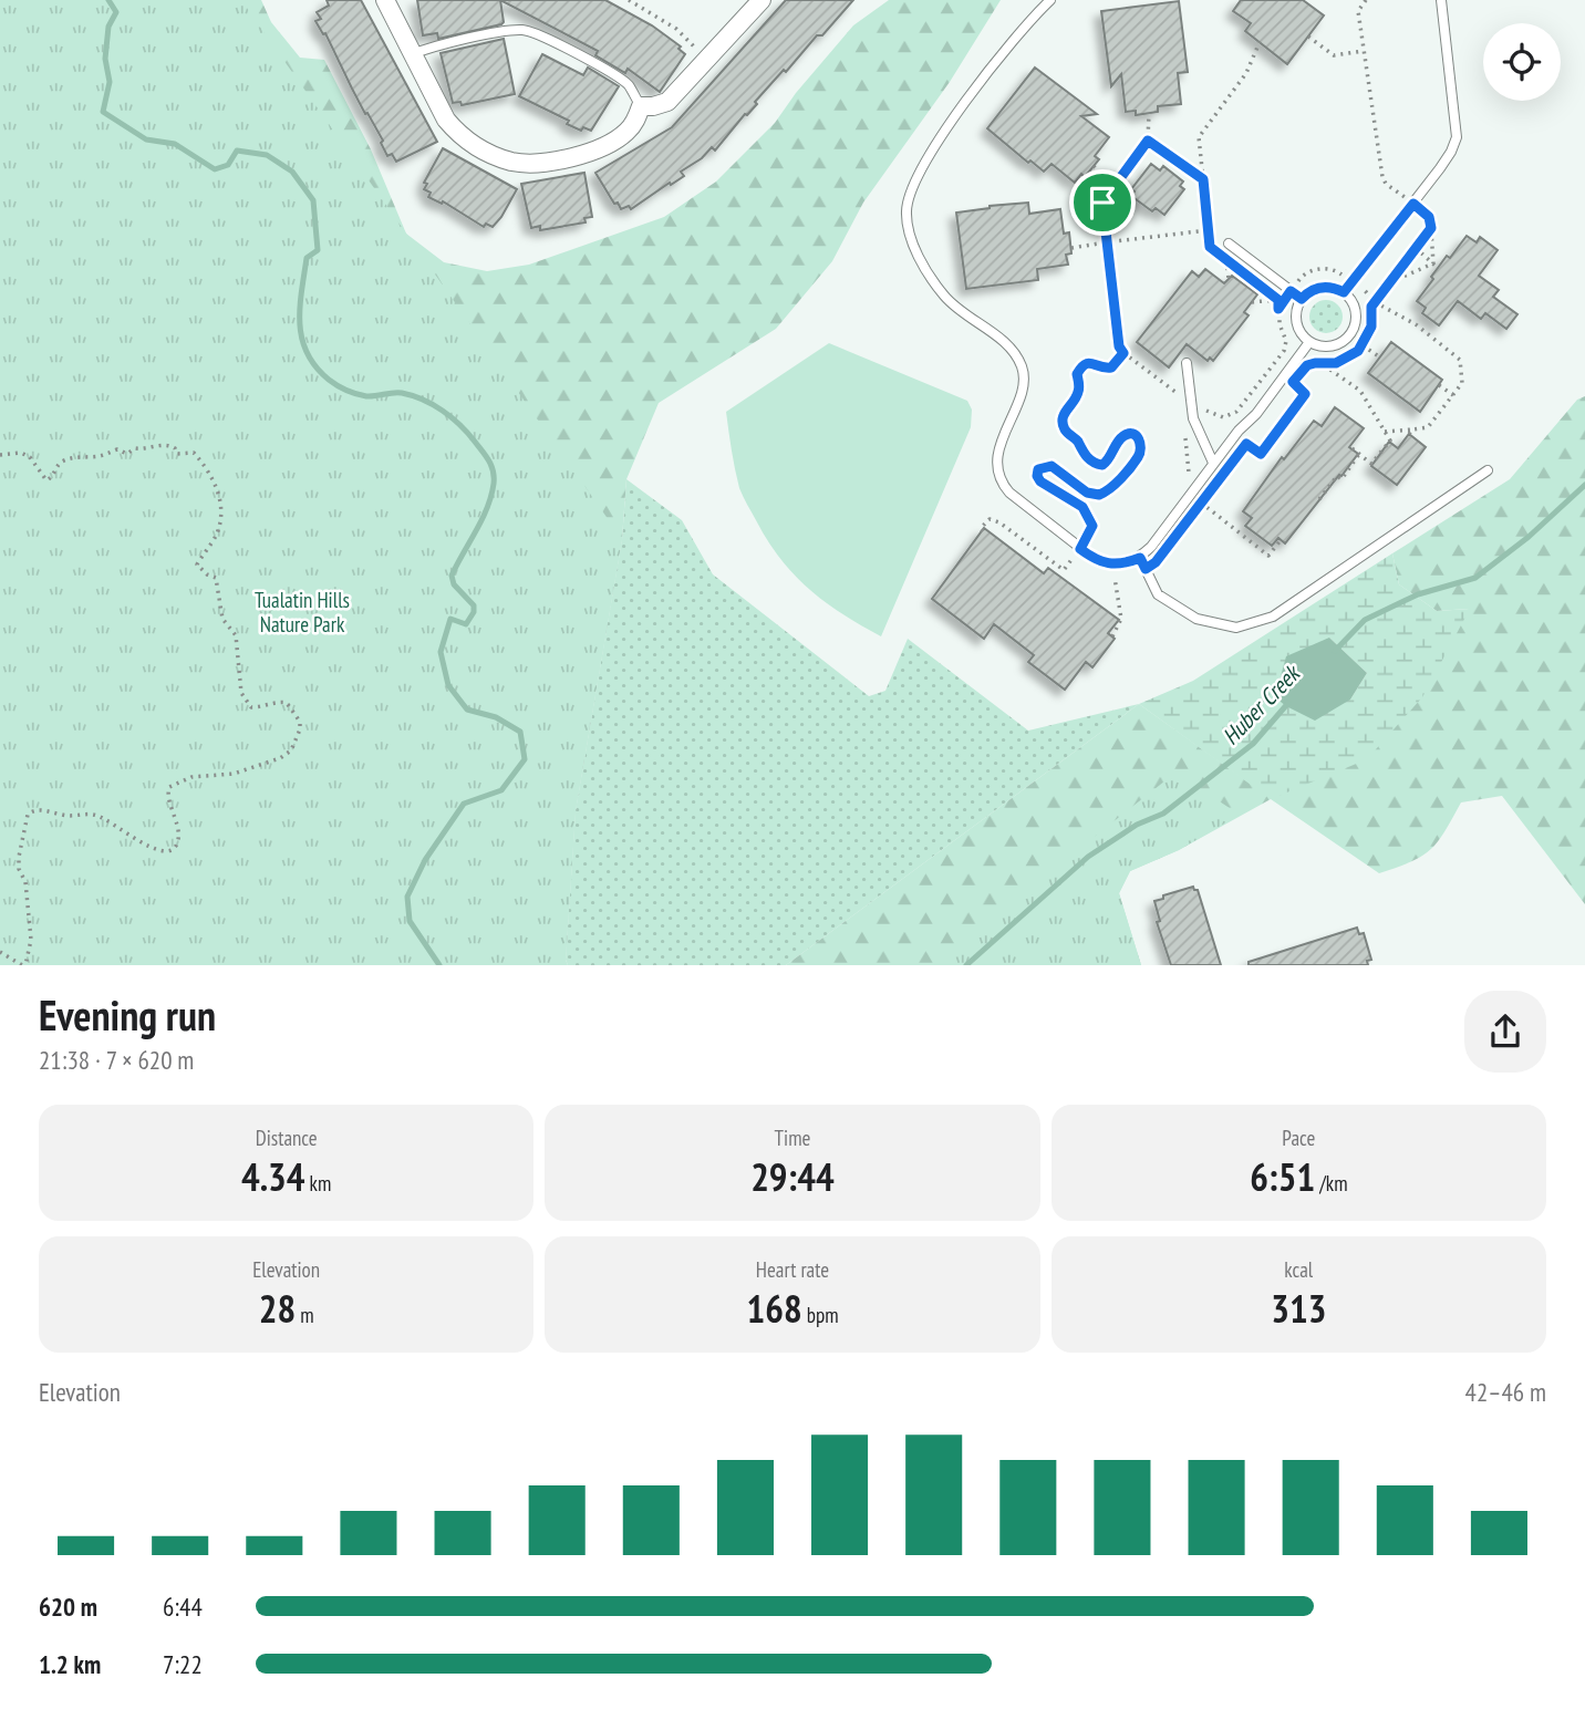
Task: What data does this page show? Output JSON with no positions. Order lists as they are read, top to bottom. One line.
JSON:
{"water":["Huber Creek"],"parks":["Tualatin Hills Nature Park"],"page":{"heading":["Evening run","21:38 · 7 × 620 m"],"stats":[["Distance","4.34 km"],["Time","29:44"],["Pace","6:51 /km"],["Elevation","28 m"],["Heart rate","168 bpm"],["kcal","313"]],"chart":["Elevation","42–46 m"],"list":[{"name":"620 m","note":"6:44"},{"name":"1.2 km","note":"7:22"}]}}
